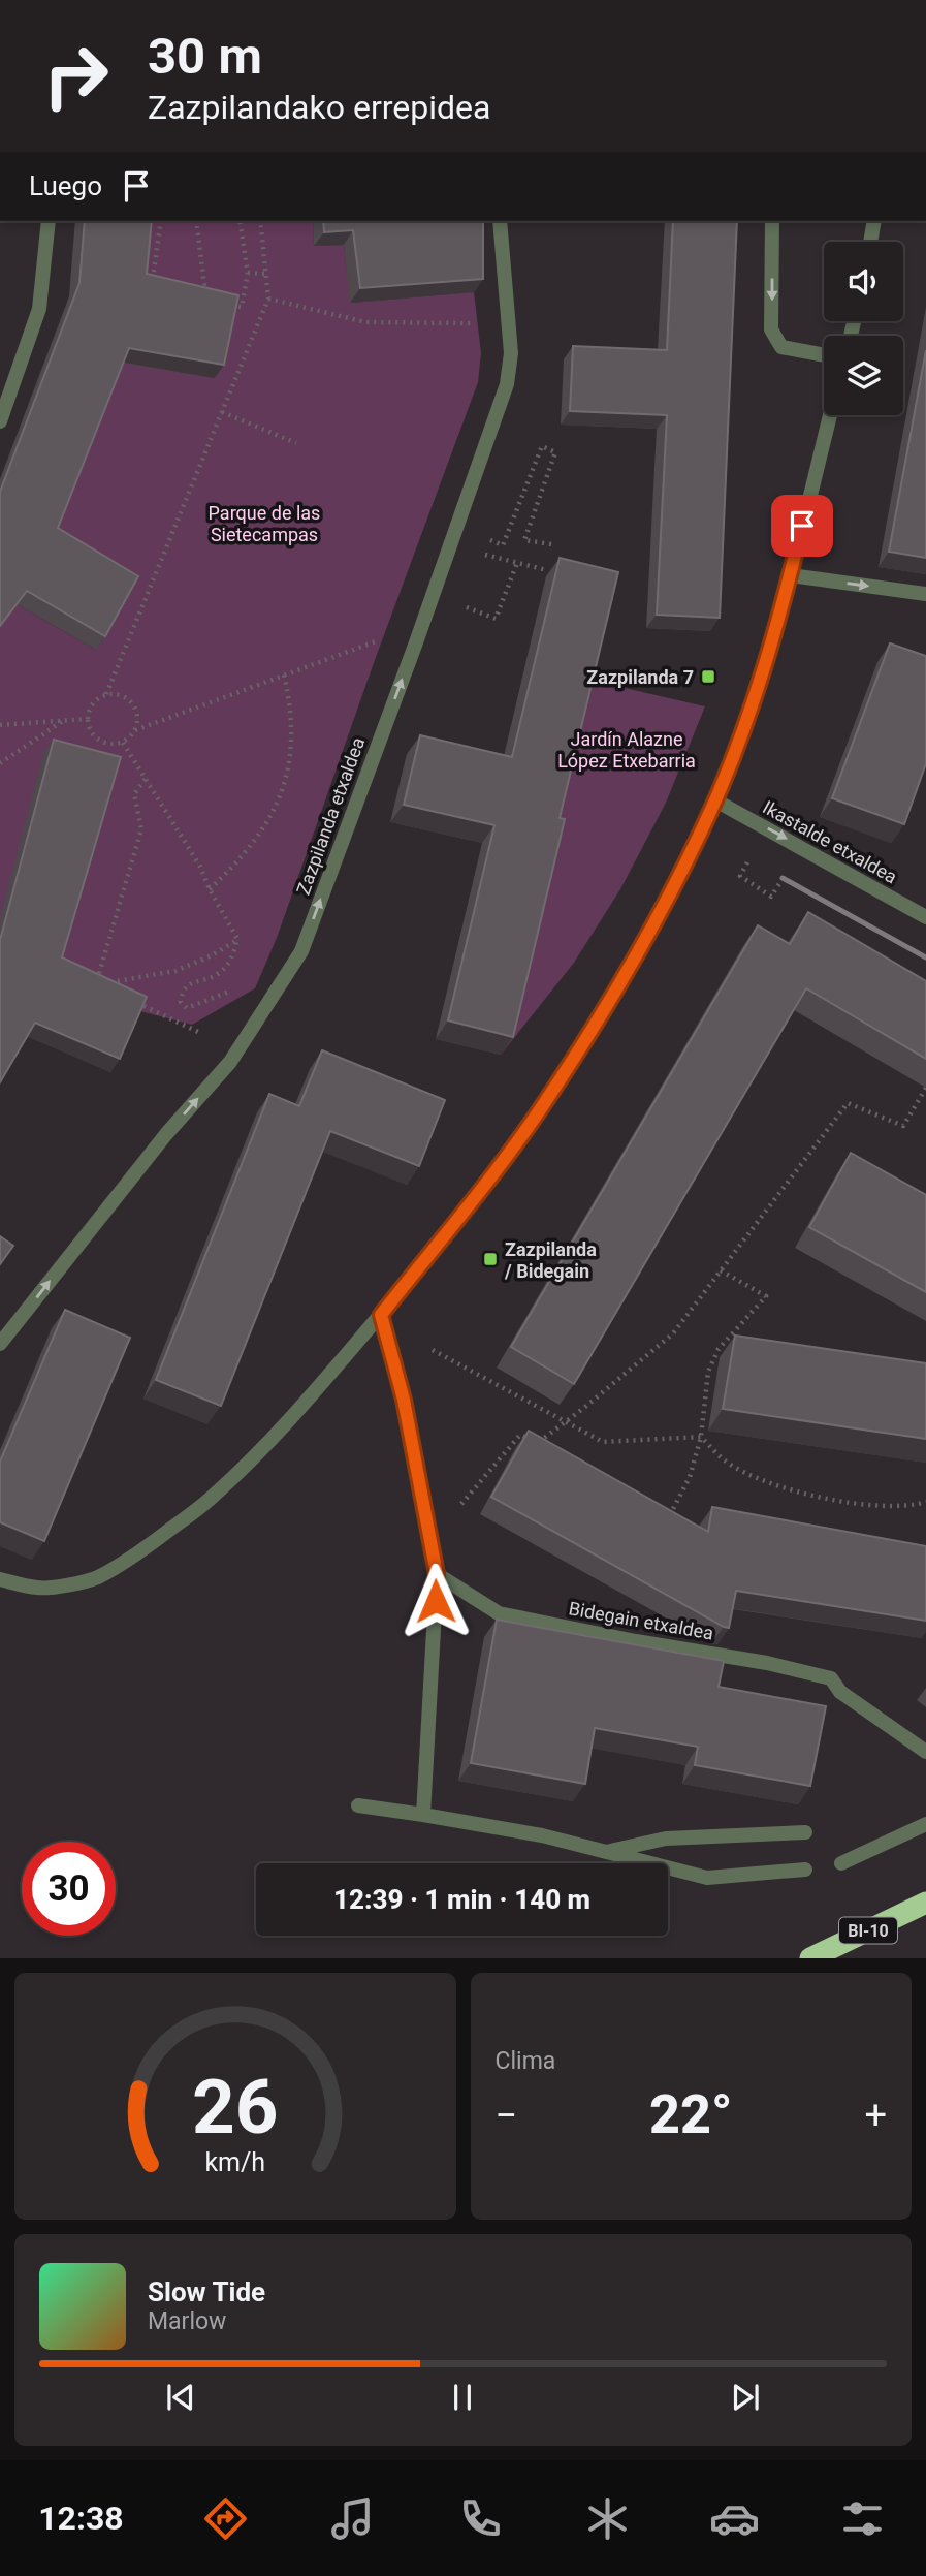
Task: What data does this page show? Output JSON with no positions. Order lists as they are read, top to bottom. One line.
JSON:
{"streets":{"highway":["BI-10"],"street":["Zazpilanda etxaldea","Ikastalde etxaldea","Bidegain etxaldea"]},"one_way":["Zazpilanda etxaldea","Ikastalde etxaldea"],"parks":["Parque de las Sietecampas","Jardín Alazne López Etxebarria"],"places":{"transit":["Zazpilanda 7","Zazpilanda / Bidegain"]},"page":{"turn":["30 m","Zazpilandako errepidea"],"then":"Luego","limit":"30","trip":"12:39 · 1 min · 140 m","tile":"Clima","heat":["−","22°","+"],"song":["Slow Tide","Marlow"],"tabs":"12:38","gauge":["26","km/h"]}}
